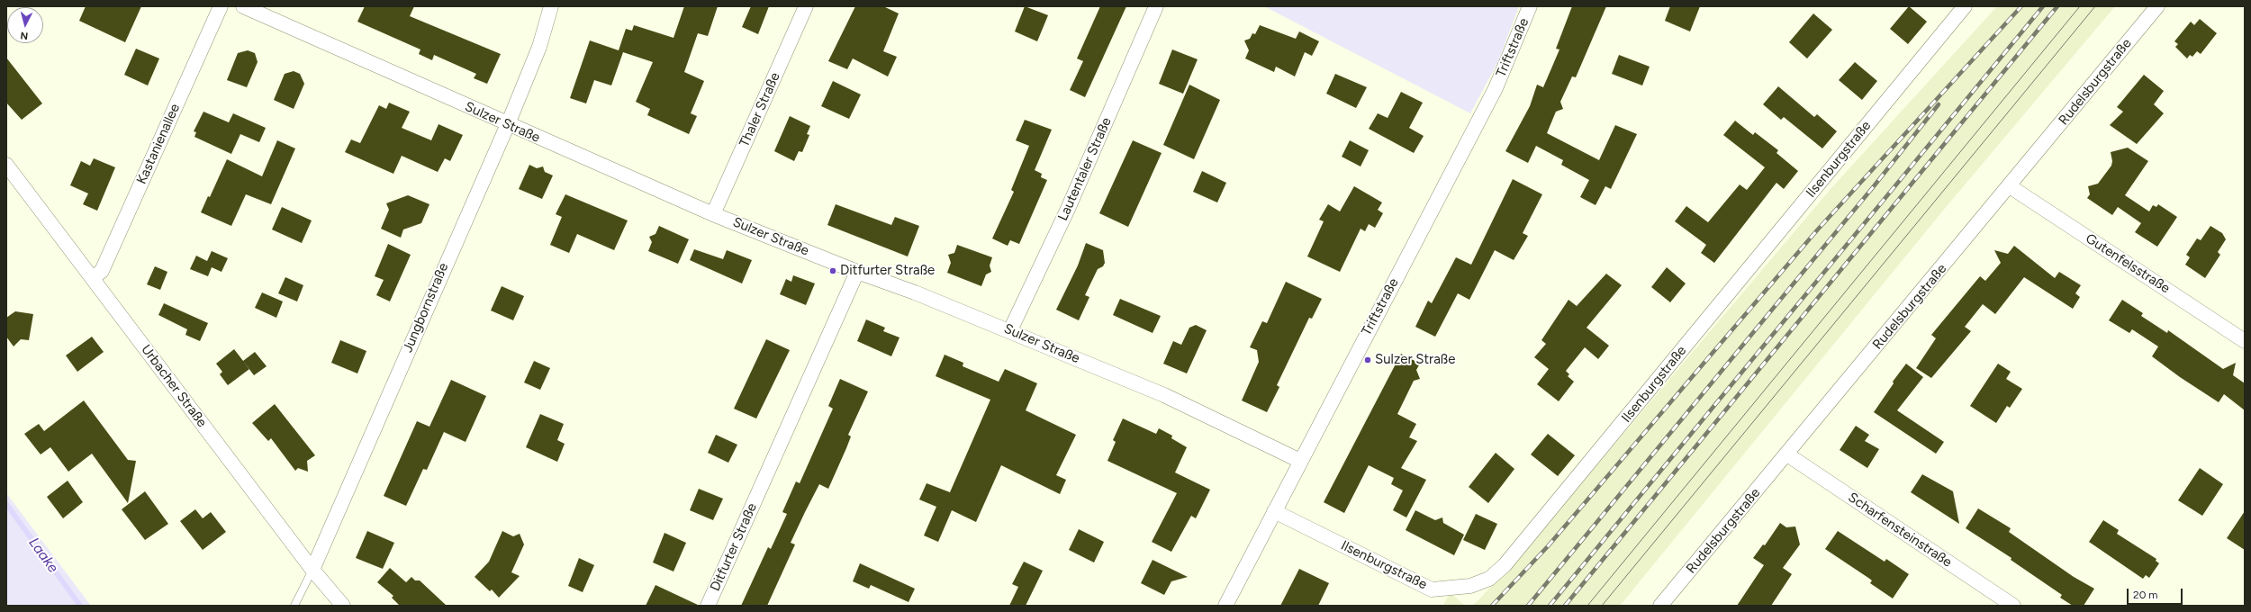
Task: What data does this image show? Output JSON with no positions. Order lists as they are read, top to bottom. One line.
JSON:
{"streets":{"street":["Triftstraße","Rudelsburgstraße","Thaler Straße","Sulzer Straße","Kastanienallee","Ilsenburgstraße","Lautentaler Straße","Gutenfelsstraße","Jungbornstraße","Urbacher Straße","Scharfensteinstraße","Ditfurter Straße"]},"crossings":[["Triftstraße","Sulzer Straße"],["Triftstraße","Ilsenburgstraße"],["Rudelsburgstraße","Gutenfelsstraße"],["Rudelsburgstraße","Scharfensteinstraße"],["Thaler Straße","Sulzer Straße"],["Sulzer Straße","Lautentaler Straße"],["Sulzer Straße","Jungbornstraße"],["Sulzer Straße","Ditfurter Straße"],["Kastanienallee","Urbacher Straße"],["Jungbornstraße","Urbacher Straße"]],"water":["Laake"],"places":["Ditfurter Straße","Sulzer Straße"],"scale_bar":"20 m","north":"bottom"}
